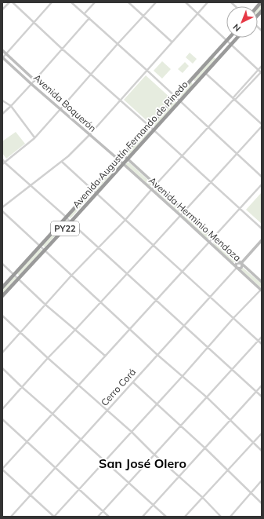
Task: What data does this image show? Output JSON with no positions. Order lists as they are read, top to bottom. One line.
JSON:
{"streets":{"highway":["Avenida Augustín Fernando de Pinedo","PY22"],"street":["Avenida Boquerón","Avenida Herminio Mendoza","Cerro Corá"]},"crossings":[["Avenida Boquerón","Avenida Augustín Fernando de Pinedo"],["Avenida Boquerón","Avenida Herminio Mendoza"],["Avenida Augustín Fernando de Pinedo","Avenida Herminio Mendoza"],["Avenida Herminio Mendoza","Cerro Corá"]],"districts":["San José Olero"],"north":"bottom left"}
